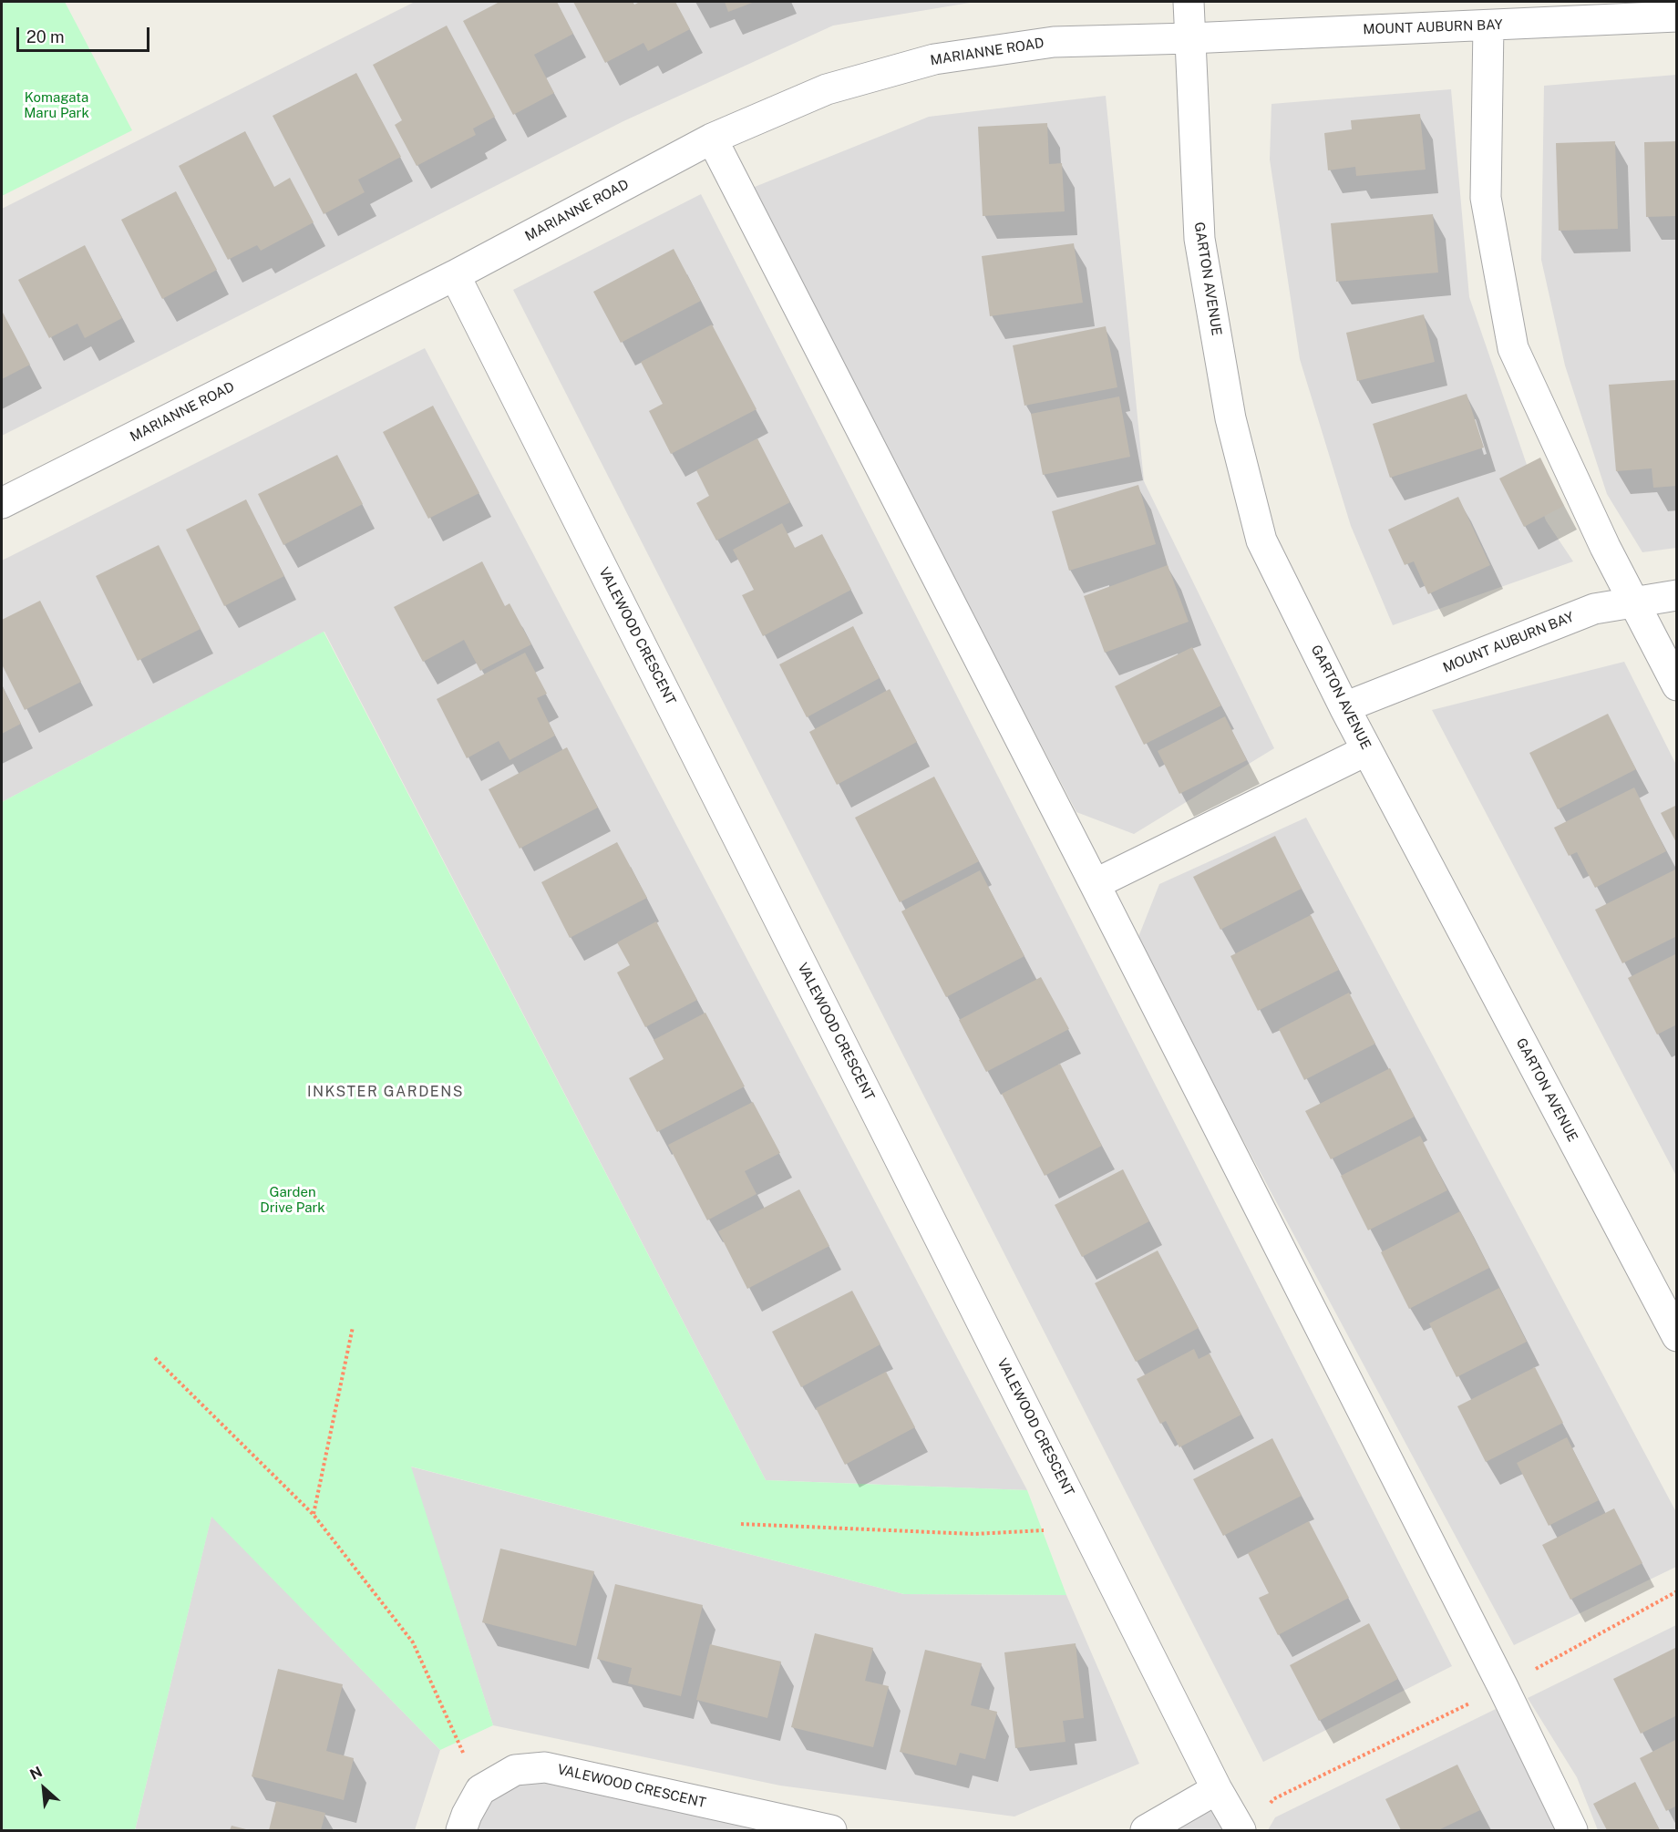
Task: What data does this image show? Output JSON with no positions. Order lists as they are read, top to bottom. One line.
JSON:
{"streets":{"street":["MOUNT AUBURN BAY","MARIANNE ROAD","GARTON AVENUE","VALEWOOD CRESCENT"]},"crossings":[["MOUNT AUBURN BAY","MARIANNE ROAD"],["MOUNT AUBURN BAY","GARTON AVENUE"],["MARIANNE ROAD","GARTON AVENUE"],["MARIANNE ROAD","VALEWOOD CRESCENT"]],"districts":["INKSTER GARDENS"],"parks":["Komagata Maru Park","Garden Drive Park"],"scale_bar":"20 m","north":"top left"}
